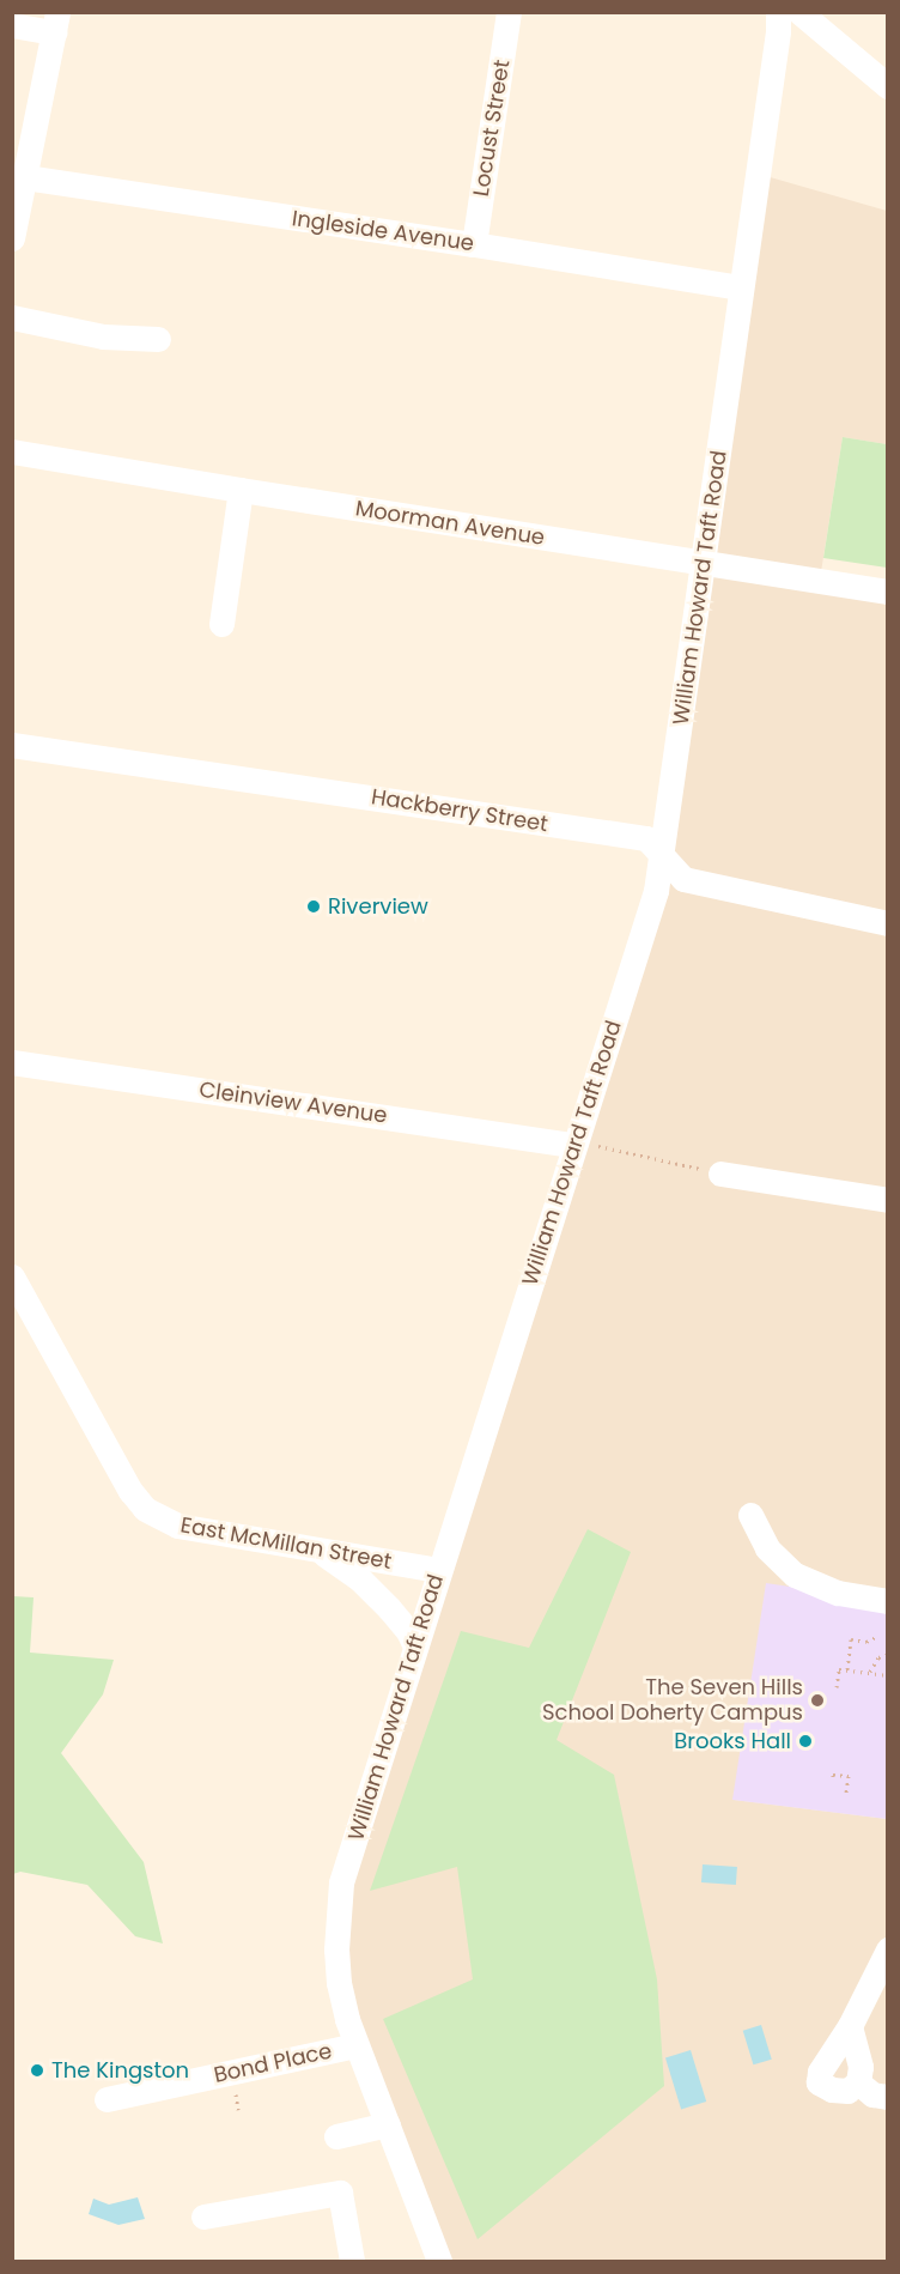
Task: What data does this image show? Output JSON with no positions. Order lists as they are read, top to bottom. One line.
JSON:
{"streets":{"street":["Locust Street","Ingleside Avenue","Moorman Avenue","William Howard Taft Road","Hackberry Street","Cleinview Avenue","East McMillan Street","Bond Place"]},"crossings":[["Locust Street","Ingleside Avenue"],["Ingleside Avenue","William Howard Taft Road"],["Moorman Avenue","William Howard Taft Road"],["William Howard Taft Road","Hackberry Street"],["William Howard Taft Road","Cleinview Avenue"],["William Howard Taft Road","East McMillan Street"],["William Howard Taft Road","Bond Place"]],"places":["Riverview","The Seven Hills School Doherty Campus","Brooks Hall","The Kingston"]}
